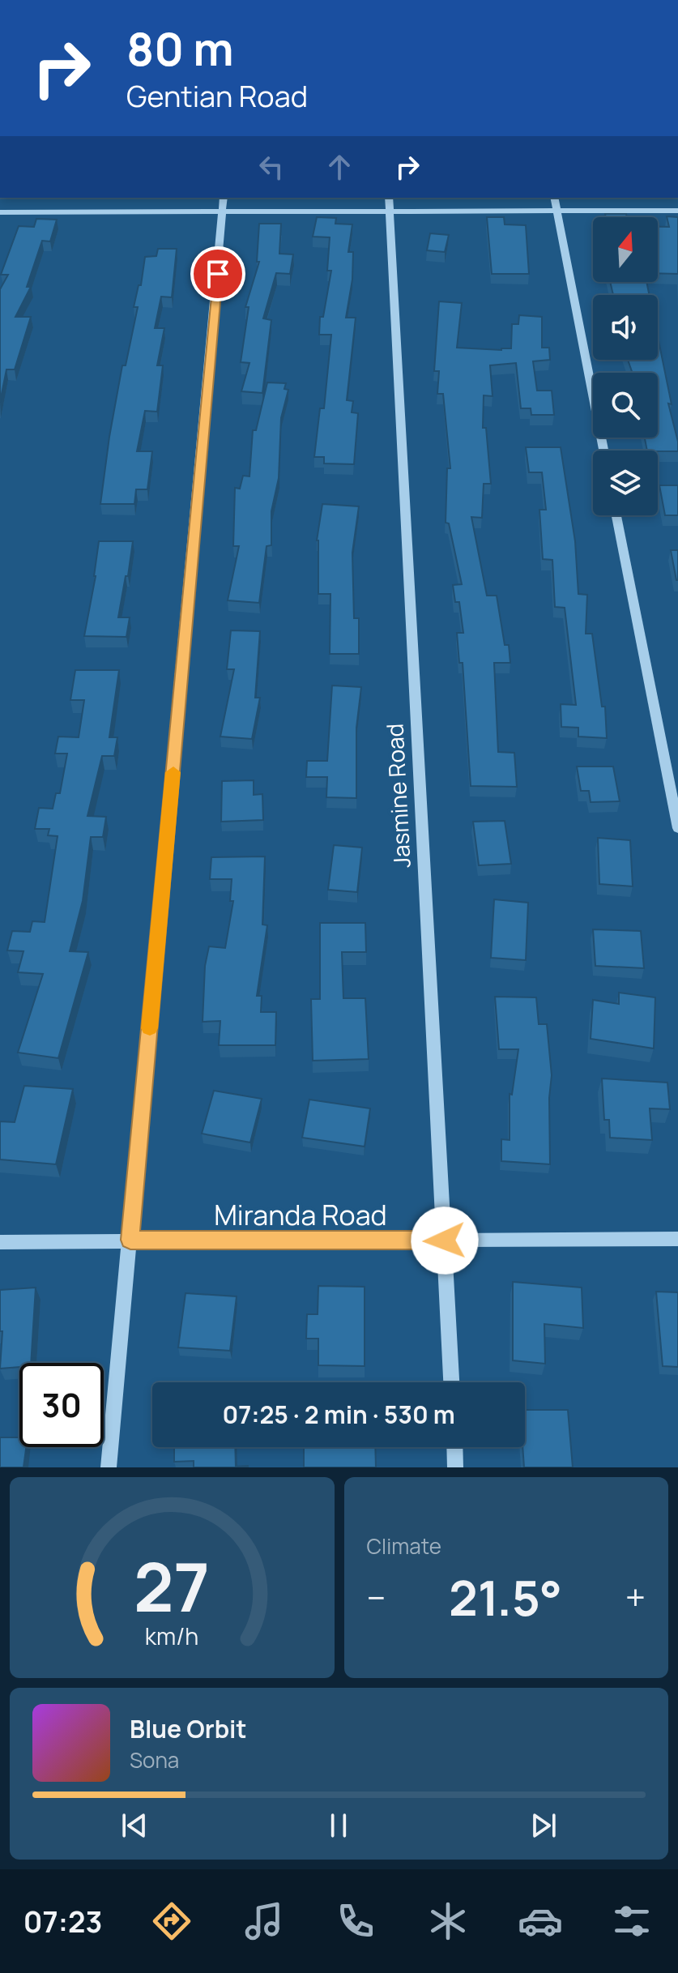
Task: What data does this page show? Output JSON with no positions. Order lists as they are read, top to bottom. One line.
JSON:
{"streets":{"street":["Jasmine Road","Miranda Road"]},"crossings":[["Jasmine Road","Miranda Road"]],"north":"top","page":{"turn":["80 m","Gentian Road"],"limit":"30","trip":"07:25 · 2 min · 530 m","tile":"Climate","heat":["−","21.5°","+"],"song":["Blue Orbit","Sona"],"tabs":"07:23","gauge":["27","km/h"]}}
